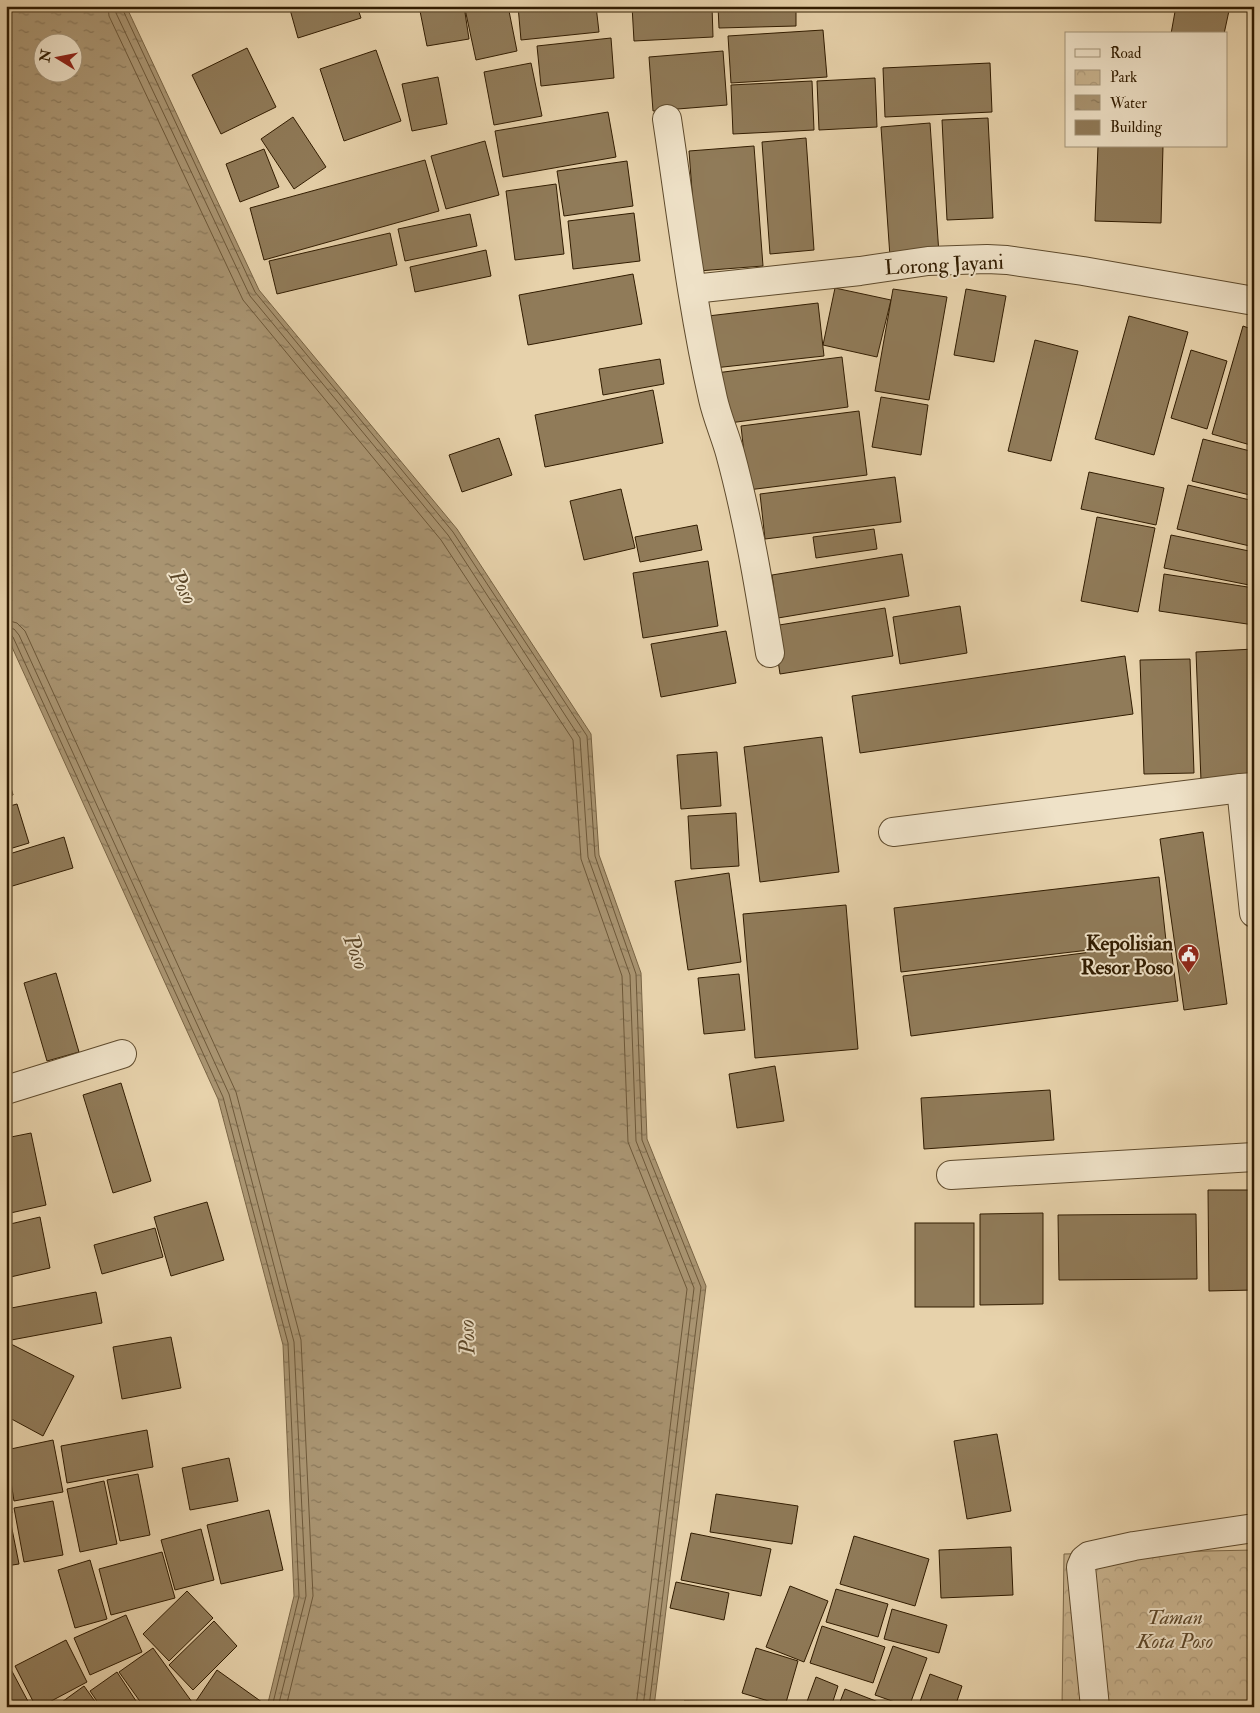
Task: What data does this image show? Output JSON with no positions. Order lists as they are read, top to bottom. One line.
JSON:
{"streets":{"street":["Lorong Jayani"]},"water":["Poso"],"parks":["Taman Kota Poso"],"places":{"public building":["Kepolisian Resor Poso"]},"legend":["Road","Park","Water","Building"],"north":"left"}
